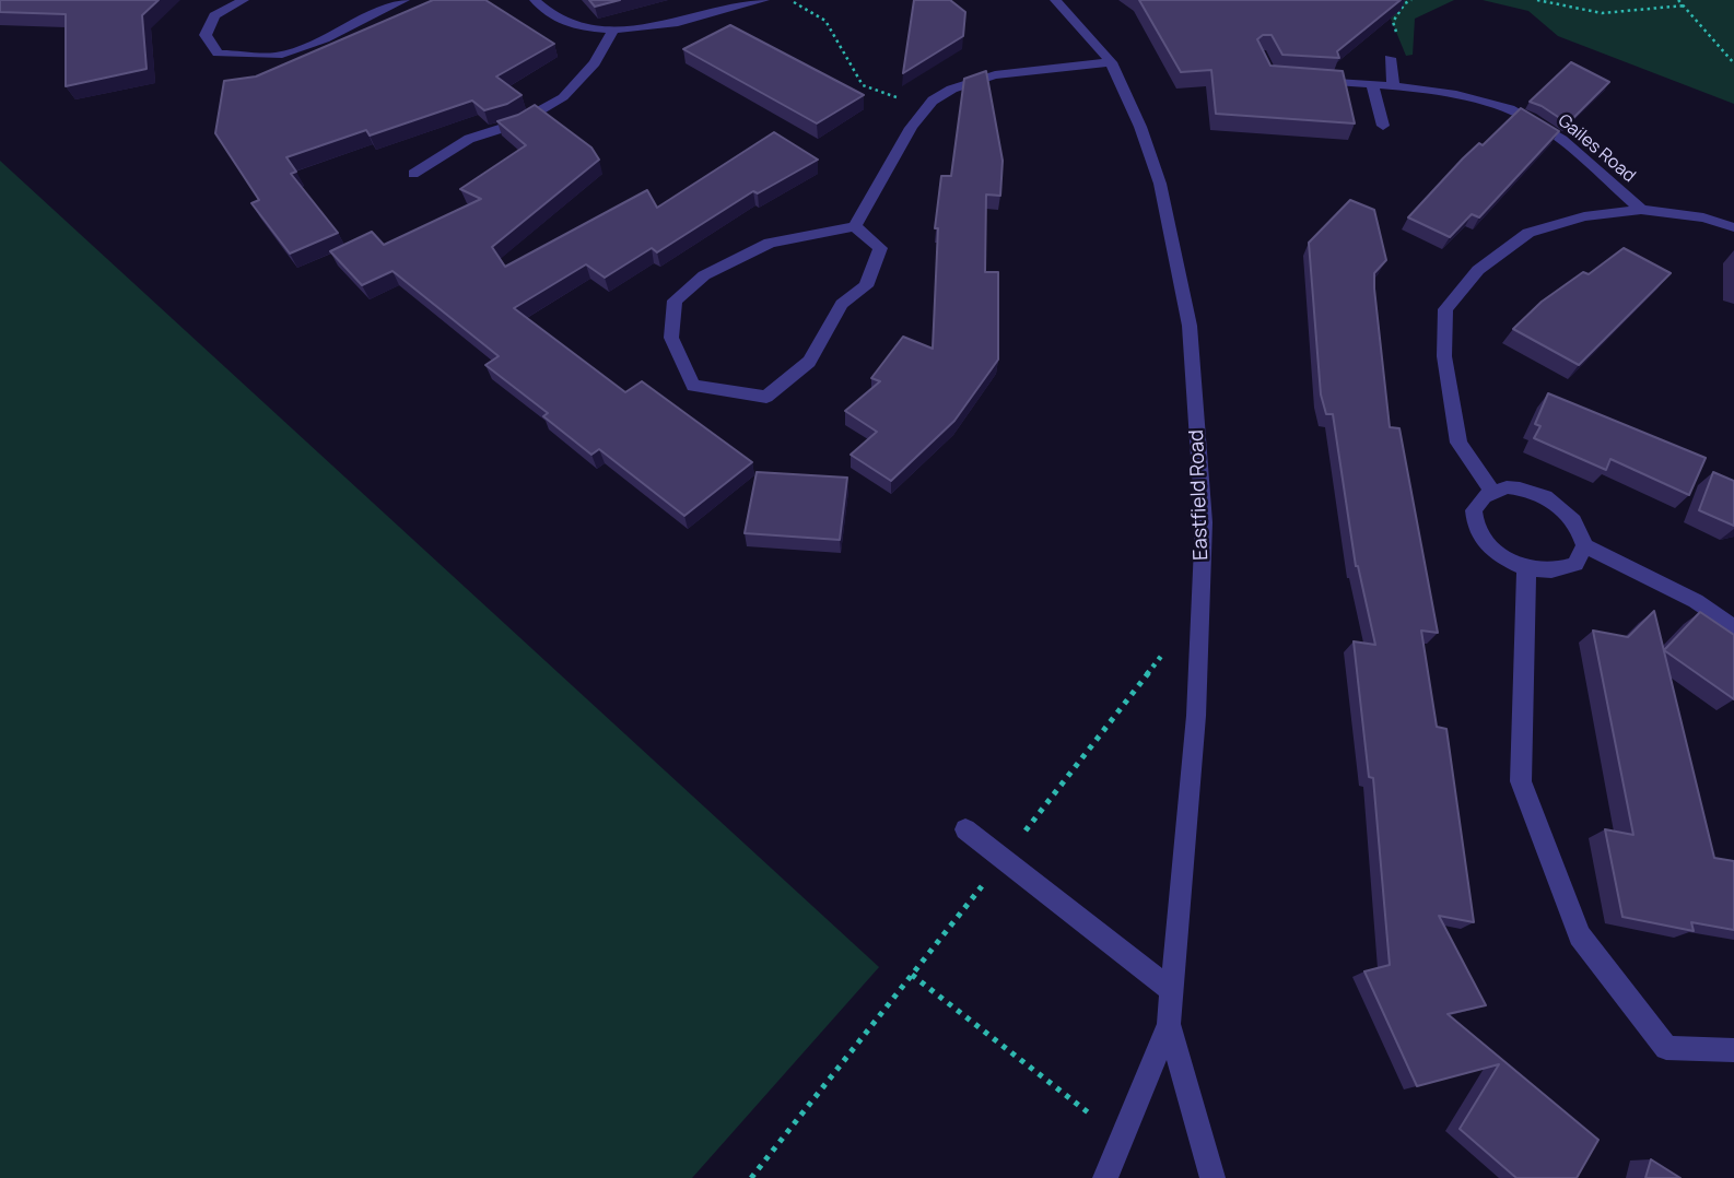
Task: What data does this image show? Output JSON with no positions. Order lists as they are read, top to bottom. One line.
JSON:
{"streets":{"street":["Gailes Road","Eastfield Road"]}}
